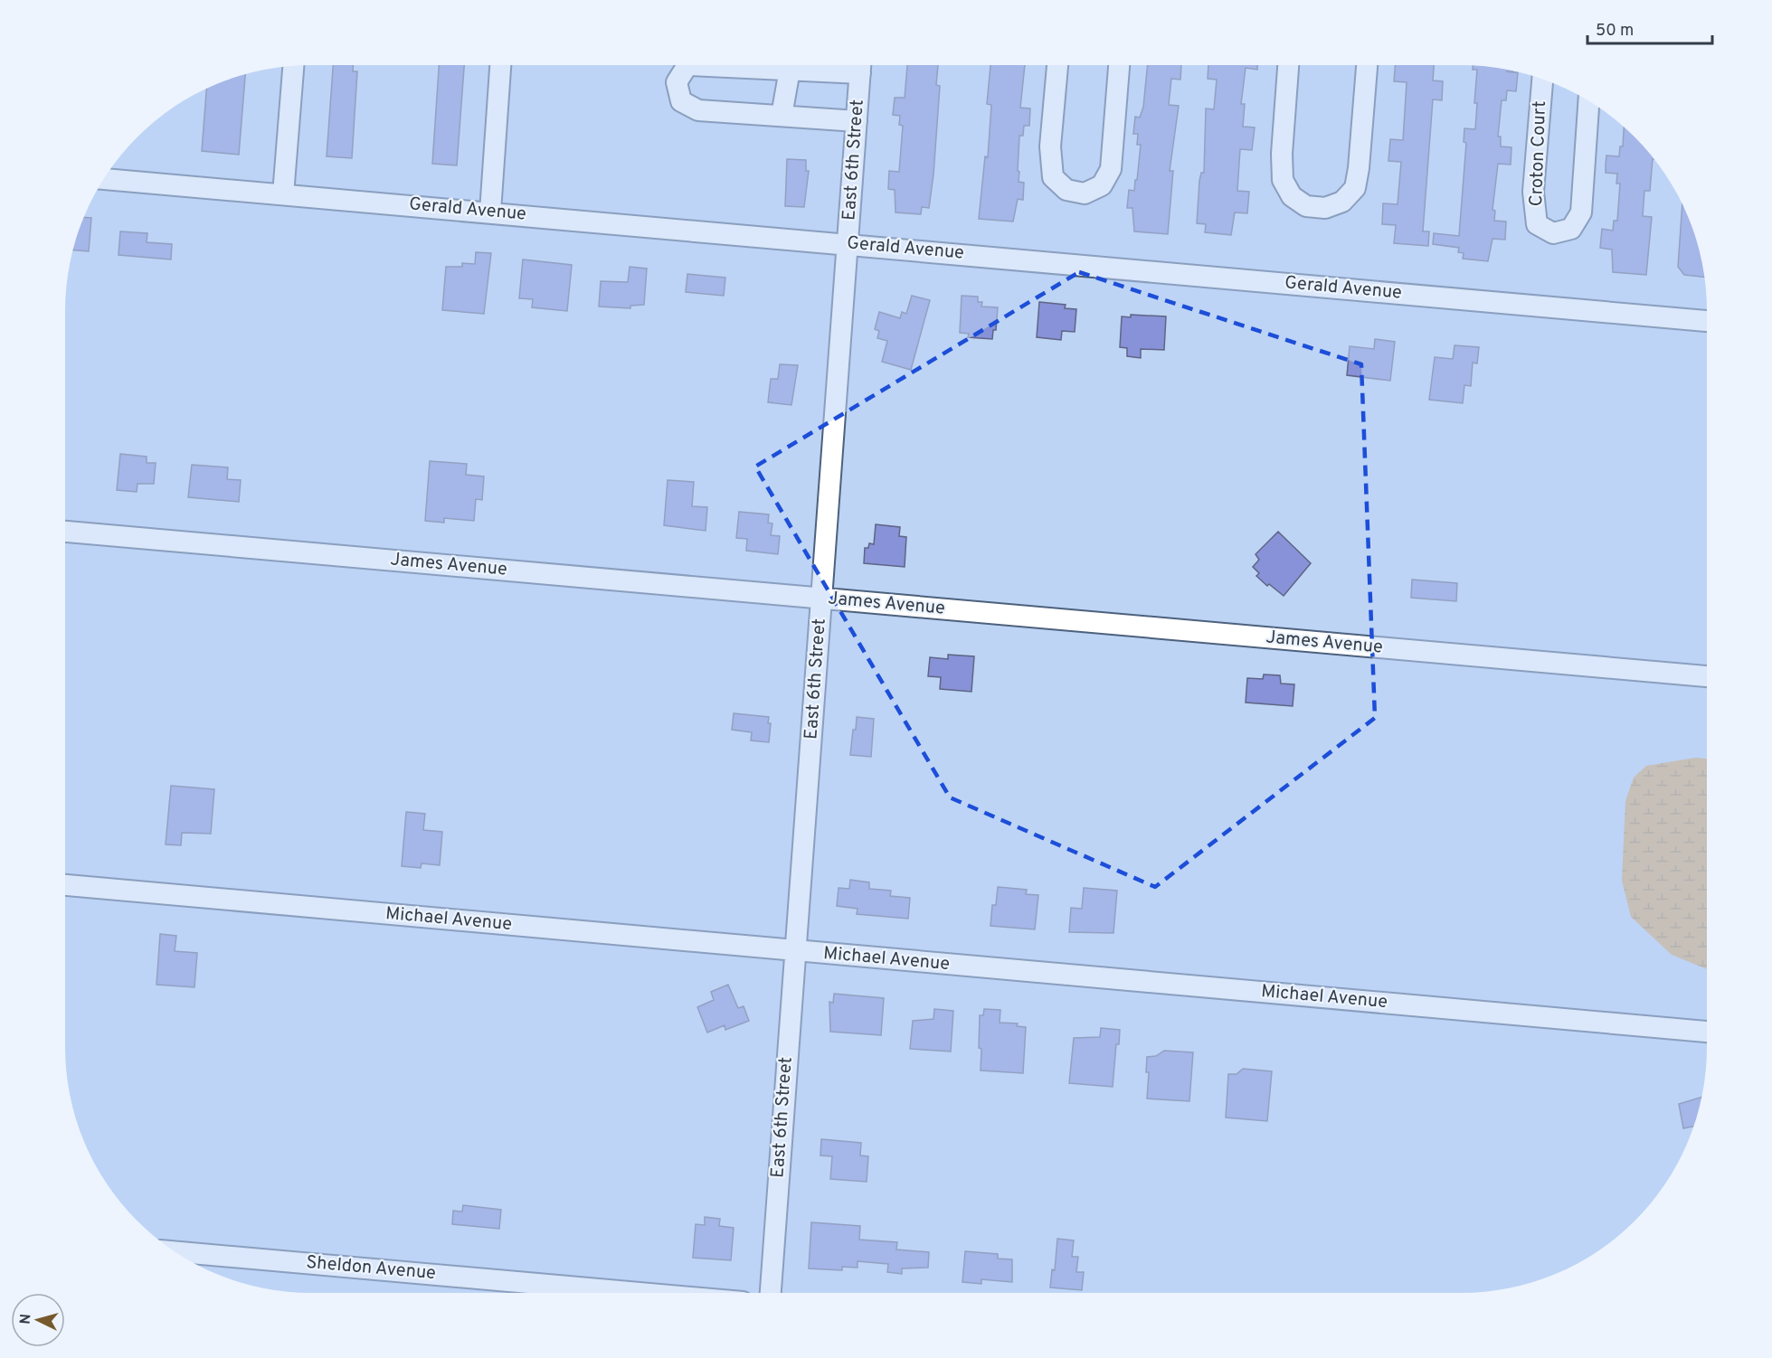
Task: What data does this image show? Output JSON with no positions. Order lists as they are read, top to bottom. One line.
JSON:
{"streets":{"street":["Croton Court","East 6th Street","Gerald Avenue","James Avenue","Michael Avenue","Sheldon Avenue"]},"crossings":[["East 6th Street","Gerald Avenue"],["East 6th Street","James Avenue"],["East 6th Street","Michael Avenue"]],"scale_bar":"50 m","north":"left"}
